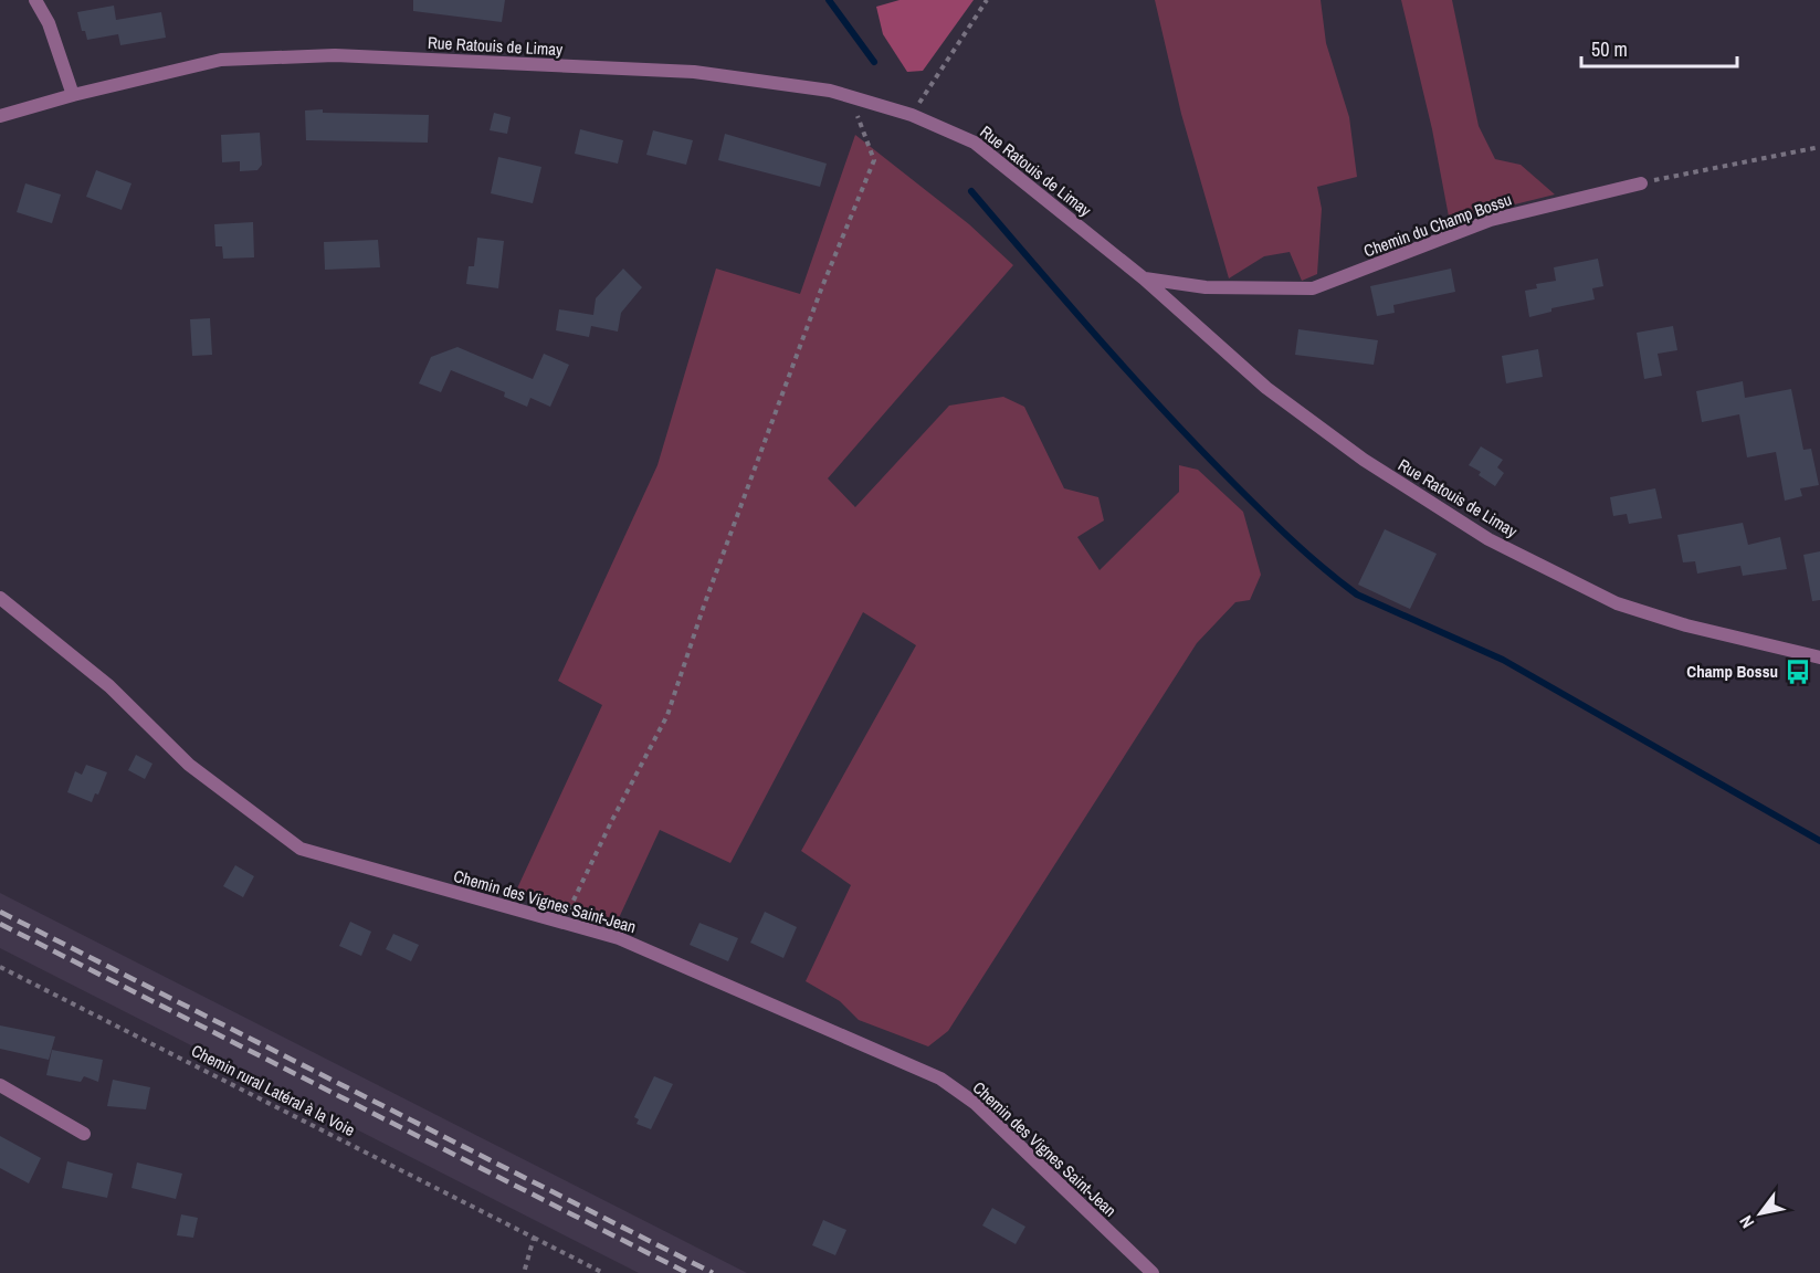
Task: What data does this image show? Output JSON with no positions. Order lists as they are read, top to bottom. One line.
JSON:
{"streets":{"street":["Rue Ratouis de Limay","Chemin du Champ Bossu","Chemin des Vignes Saint-Jean"],"path":["Chemin rural Latéral à la Voie"]},"crossings":[["Rue Ratouis de Limay","Chemin du Champ Bossu"]],"places":{"bus stop":["Champ Bossu"]},"scale_bar":"50 m","north":"bottom left"}
